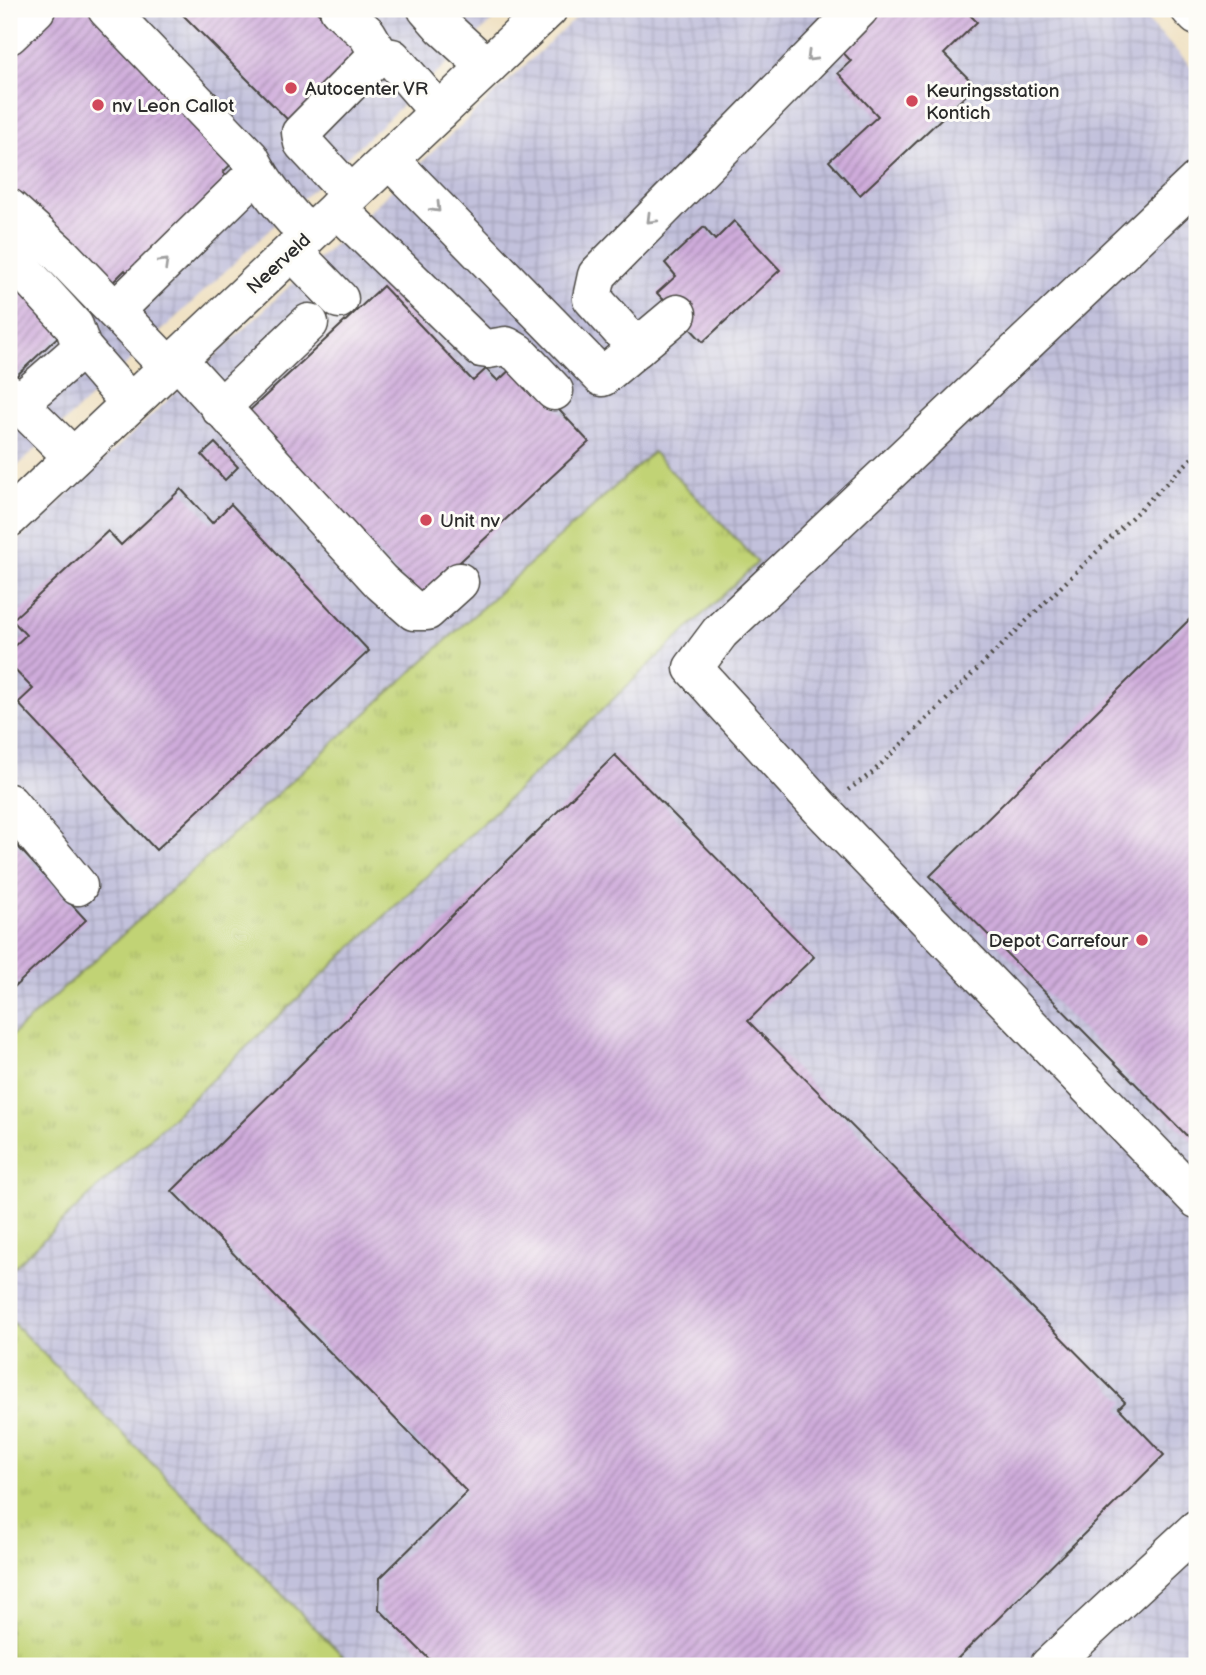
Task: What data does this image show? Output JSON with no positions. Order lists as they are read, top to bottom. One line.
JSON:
{"streets":{"street":["Neerveld"]},"places":["Autocenter VR","Keuringsstation Kontich","nv Leon Callot","Unit nv","Depot Carrefour"]}
